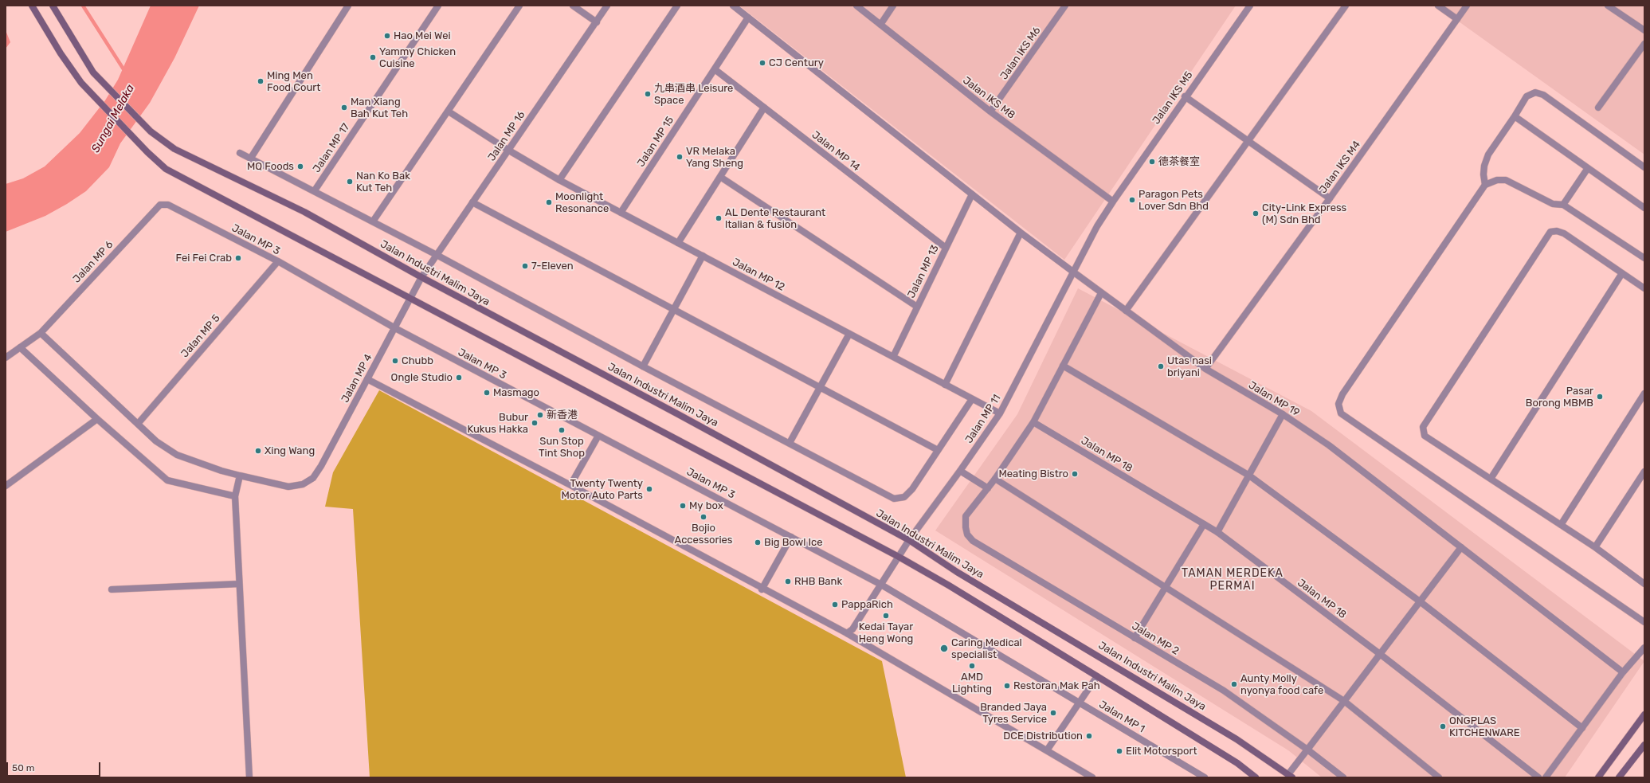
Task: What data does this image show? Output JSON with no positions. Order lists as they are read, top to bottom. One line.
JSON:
{"streets":{"main road":["Jalan Industri Malim Jaya"],"street":["Jalan IKS M6","Jalan IKS M8","Jalan IKS M5","Jalan MP 16","Jalan MP 15","Jalan MP 17","Jalan MP 14","Jalan IKS M4","Jalan MP 3","Jalan MP 6","Jalan MP 13","Jalan MP 12","Jalan MP 5","Jalan MP 4","Jalan MP 19","Jalan MP 11","Jalan MP 18","Jalan MP 2","Jalan MP 1"]},"crossings":[["Jalan IKS M6","Jalan IKS M8"],["Jalan IKS M8","Jalan IKS M5"],["Jalan IKS M8","Jalan MP 11"],["Jalan IKS M5","Jalan MP 11"],["Jalan MP 16","Jalan Industri Malim Jaya"],["Jalan MP 16","Jalan MP 12"],["Jalan MP 16","Jalan MP 4"],["Jalan MP 15","Jalan MP 14"],["Jalan MP 15","Jalan MP 12"],["Jalan MP 15","Jalan MP 19"],["Jalan MP 14","Jalan MP 13"],["Jalan IKS M4","Jalan MP 19"],["Jalan MP 3","Jalan MP 6"],["Jalan MP 3","Jalan MP 5"],["Jalan MP 3","Jalan MP 4"],["Jalan MP 3","Jalan MP 11"],["Jalan MP 3","Jalan MP 1"],["Jalan MP 13","Jalan MP 12"],["Jalan MP 13","Jalan MP 19"],["Jalan Industri Malim Jaya","Jalan MP 4"],["Jalan Industri Malim Jaya","Jalan MP 11"],["Jalan MP 12","Jalan MP 11"],["Jalan MP 19","Jalan MP 11"],["Jalan MP 11","Jalan MP 1"]],"districts":["TAMAN MERDEKA PERMAI"],"water":["Sungai Melaka"],"places":["Hao Mei Wei","Yammy Chicken Cuisine","CJ Century","Ming Men Food Court","九串酒串 Leisure Space","Man Xiang Bah Kut Teh","VR Melaka Yang Sheng","德茶餐室","MQ Foods","Nan Ko Bak Kut Teh","Paragon Pets Lover Sdn Bhd","Moonlight Resonance","City-Link Express (M) Sdn Bhd","AL Dente Restaurant ltalian & fusion","Fei Fei Crab","7-Eleven","Chubb","Utas nasi briyani","Ongle Studio","Masmago","Pasar Borong MBMB","新香港","Bubur Kukus Hakka","Sun Stop Tint Shop","Xing Wang","Meating Bistro","Twenty Twenty Motor Auto Parts","My box","Bojio Accessories","Big Bowl Ice","RHB Bank","PappaRich","Kedai Tayar Heng Wong","Caring Medical specialist","AMD Lighting","Aunty Molly nyonya food cafe","Restoran Mak Pah","Branded Jaya Tyres Service","ONGPLAS KITCHENWARE","DCE Distribution","Elit Motorsport"],"scale_bar":"50 m"}
